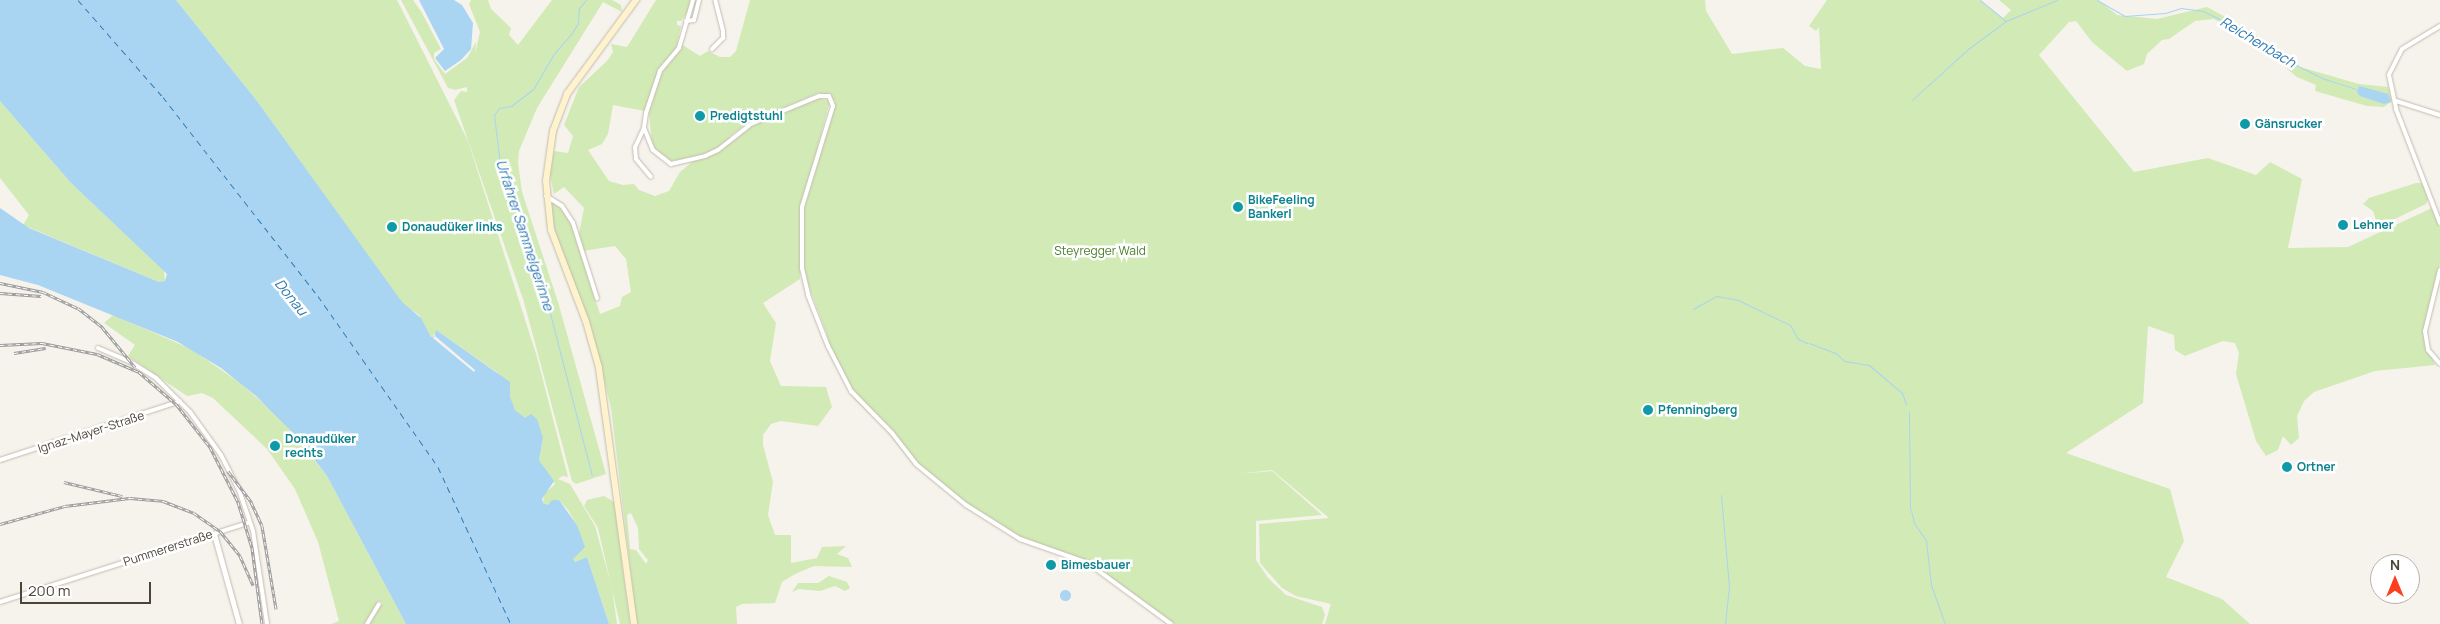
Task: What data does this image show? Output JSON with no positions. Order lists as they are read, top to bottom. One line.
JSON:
{"streets":{"street":["Ignaz-Mayer-Straße","Pummererstraße"]},"water":["Reichenbach","Urfahrer Sammelgerinne","Donau"],"parks":["Steyregger Wald"],"places":["Predigtstuhl","Gänsrucker","BikeFeeling Bankerl","Lehner","Donaudüker links","Pfenningberg","Donaudüker rechts","Ortner","Bimesbauer"],"scale_bar":"200 m","north":"top"}
